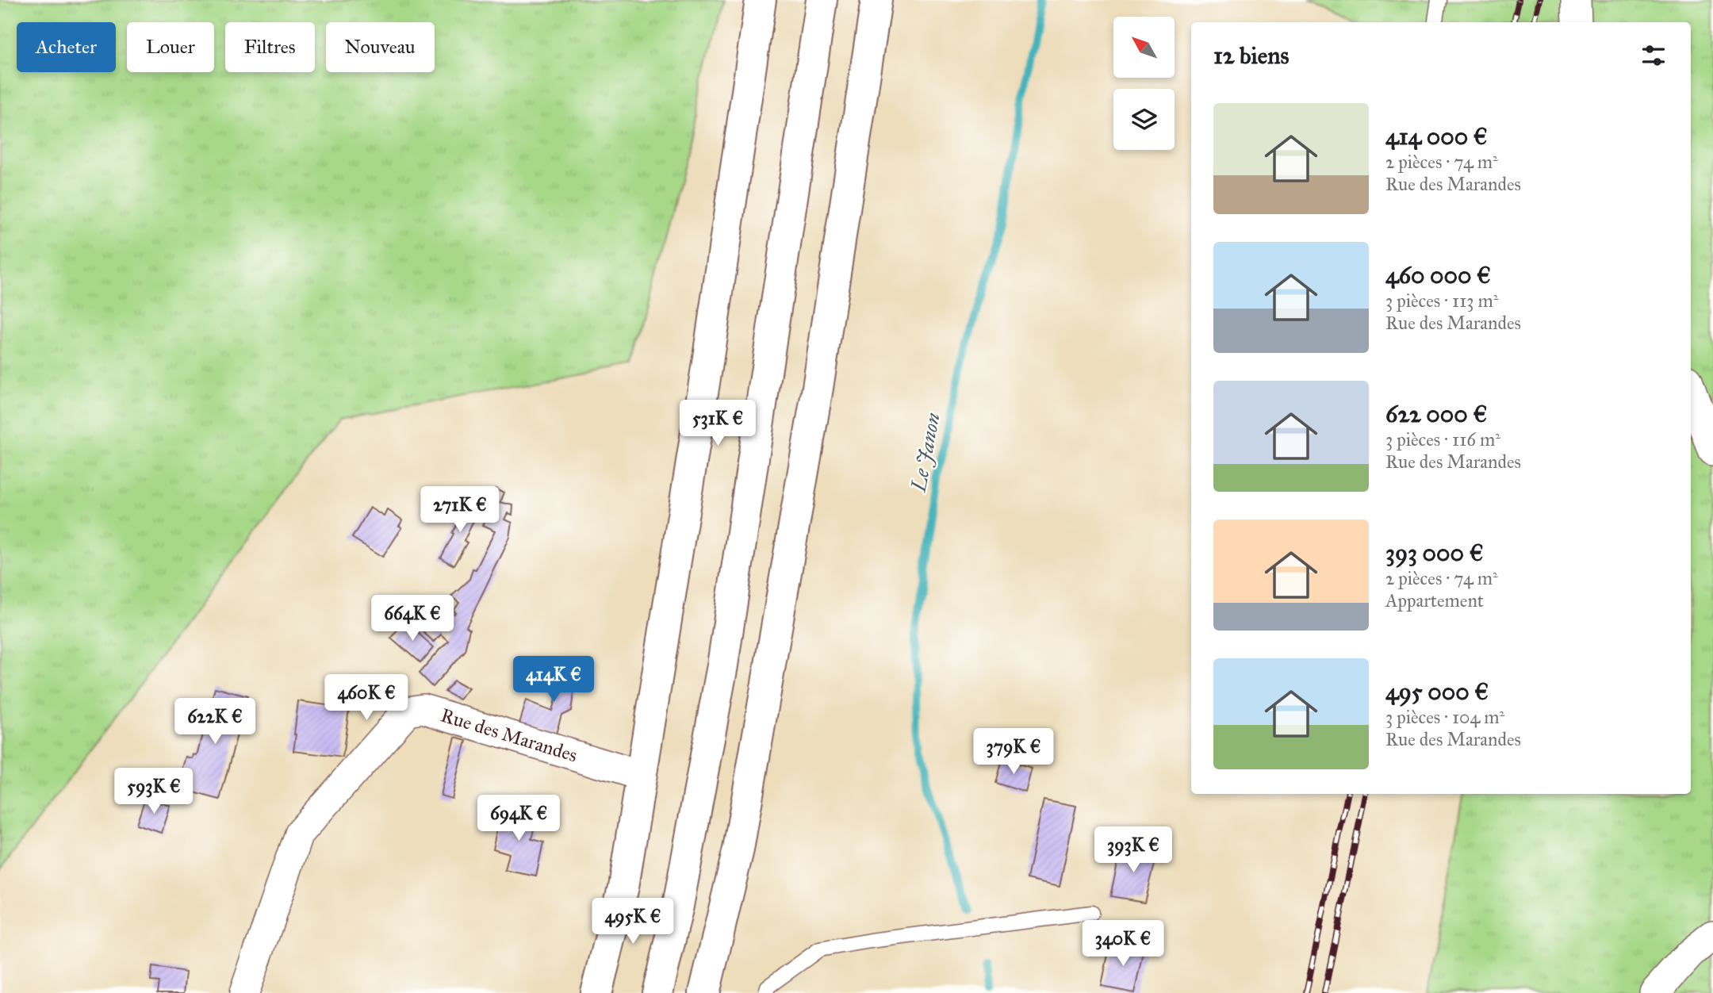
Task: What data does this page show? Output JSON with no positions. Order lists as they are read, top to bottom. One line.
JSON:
{"streets":{"street":["Rue des Marandes"]},"water":["Le Janon"],"north":"top left","page":{"chip":["Acheter","Louer","Filtres","Nouveau"],"heading":"12 biens","list":[{"name":"414 000 €","note":"2 pièces · 74 m² · Rue des Marandes"},{"name":"460 000 €","note":"3 pièces · 113 m² · Rue des Marandes"},{"name":"622 000 €","note":"3 pièces · 116 m² · Rue des Marandes"},{"name":"393 000 €","note":"2 pièces · 74 m² · Appartement"},{"name":"495 000 €","note":"3 pièces · 104 m² · Rue des Marandes"}],"price":["531K €","271K €","664K €","414K €","460K €","622K €","379K €","593K €","694K €","393K €","495K €","340K €"]}}
